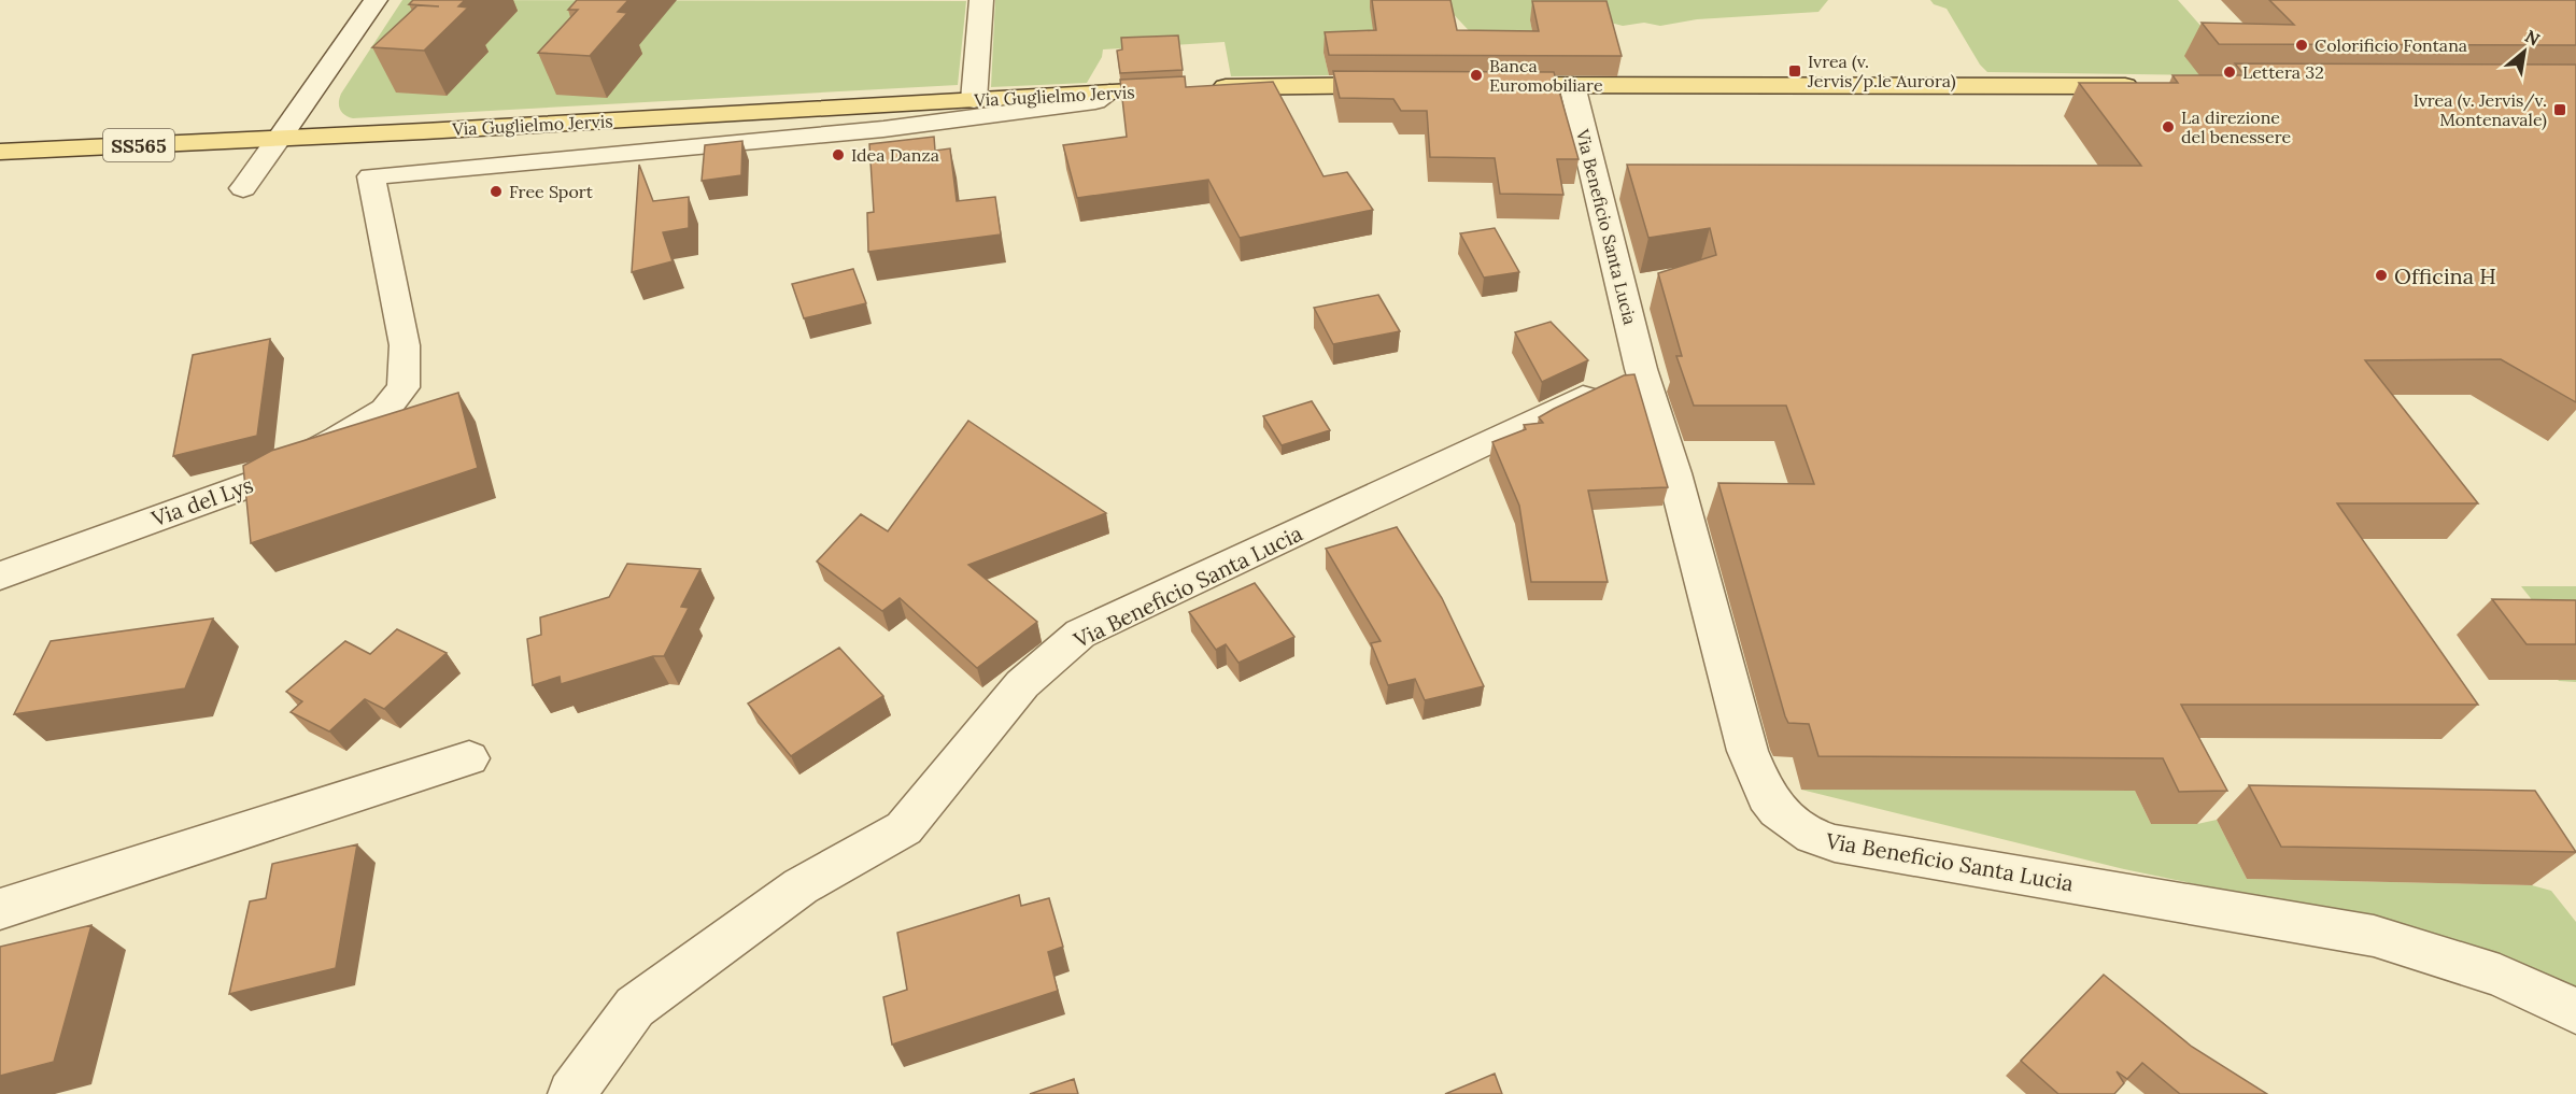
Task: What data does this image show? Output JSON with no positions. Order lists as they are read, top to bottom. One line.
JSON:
{"streets":{"main road":["Via Guglielmo Jervis","SS565"],"street":["Via Beneficio Santa Lucia","Via del Lys"]},"crossings":[["Via Guglielmo Jervis","Via del Lys"]],"places":{"other":["Colorificio Fontana","Lettera 32","Banca Euromobiliare","La direzione del benessere","Idea Danza","Free Sport","Officina H"],"transit":["Ivrea (v. Jervis/p.le Aurora)","Ivrea (v. Jervis/v. Montenavale)"]},"north":"top right"}
